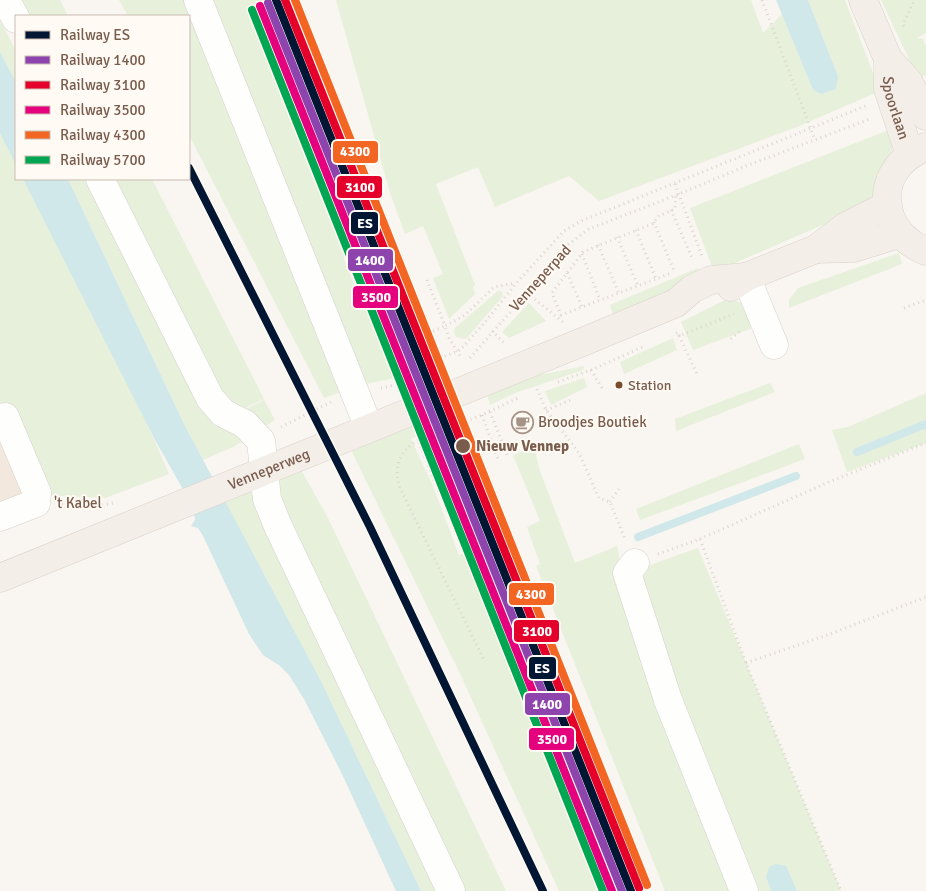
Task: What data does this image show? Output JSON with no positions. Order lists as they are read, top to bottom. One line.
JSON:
{"streets":{"main road":["Spoorlaan","Venneperweg"],"street":["'t Kabel"],"path":["Venneperpad"]},"crossings":[["Spoorlaan","Venneperpad"]],"places":{"other":["Station","Nieuw Vennep"],"cafe":["Broodjes Boutiek"]},"lines":["rail line ES","rail line 3100","rail line 4300","rail line 1400","rail line 3500","rail line 5700"],"legend":["Railway ES","Railway 1400","Railway 3100","Railway 3500","Railway 4300","Railway 5700"]}
